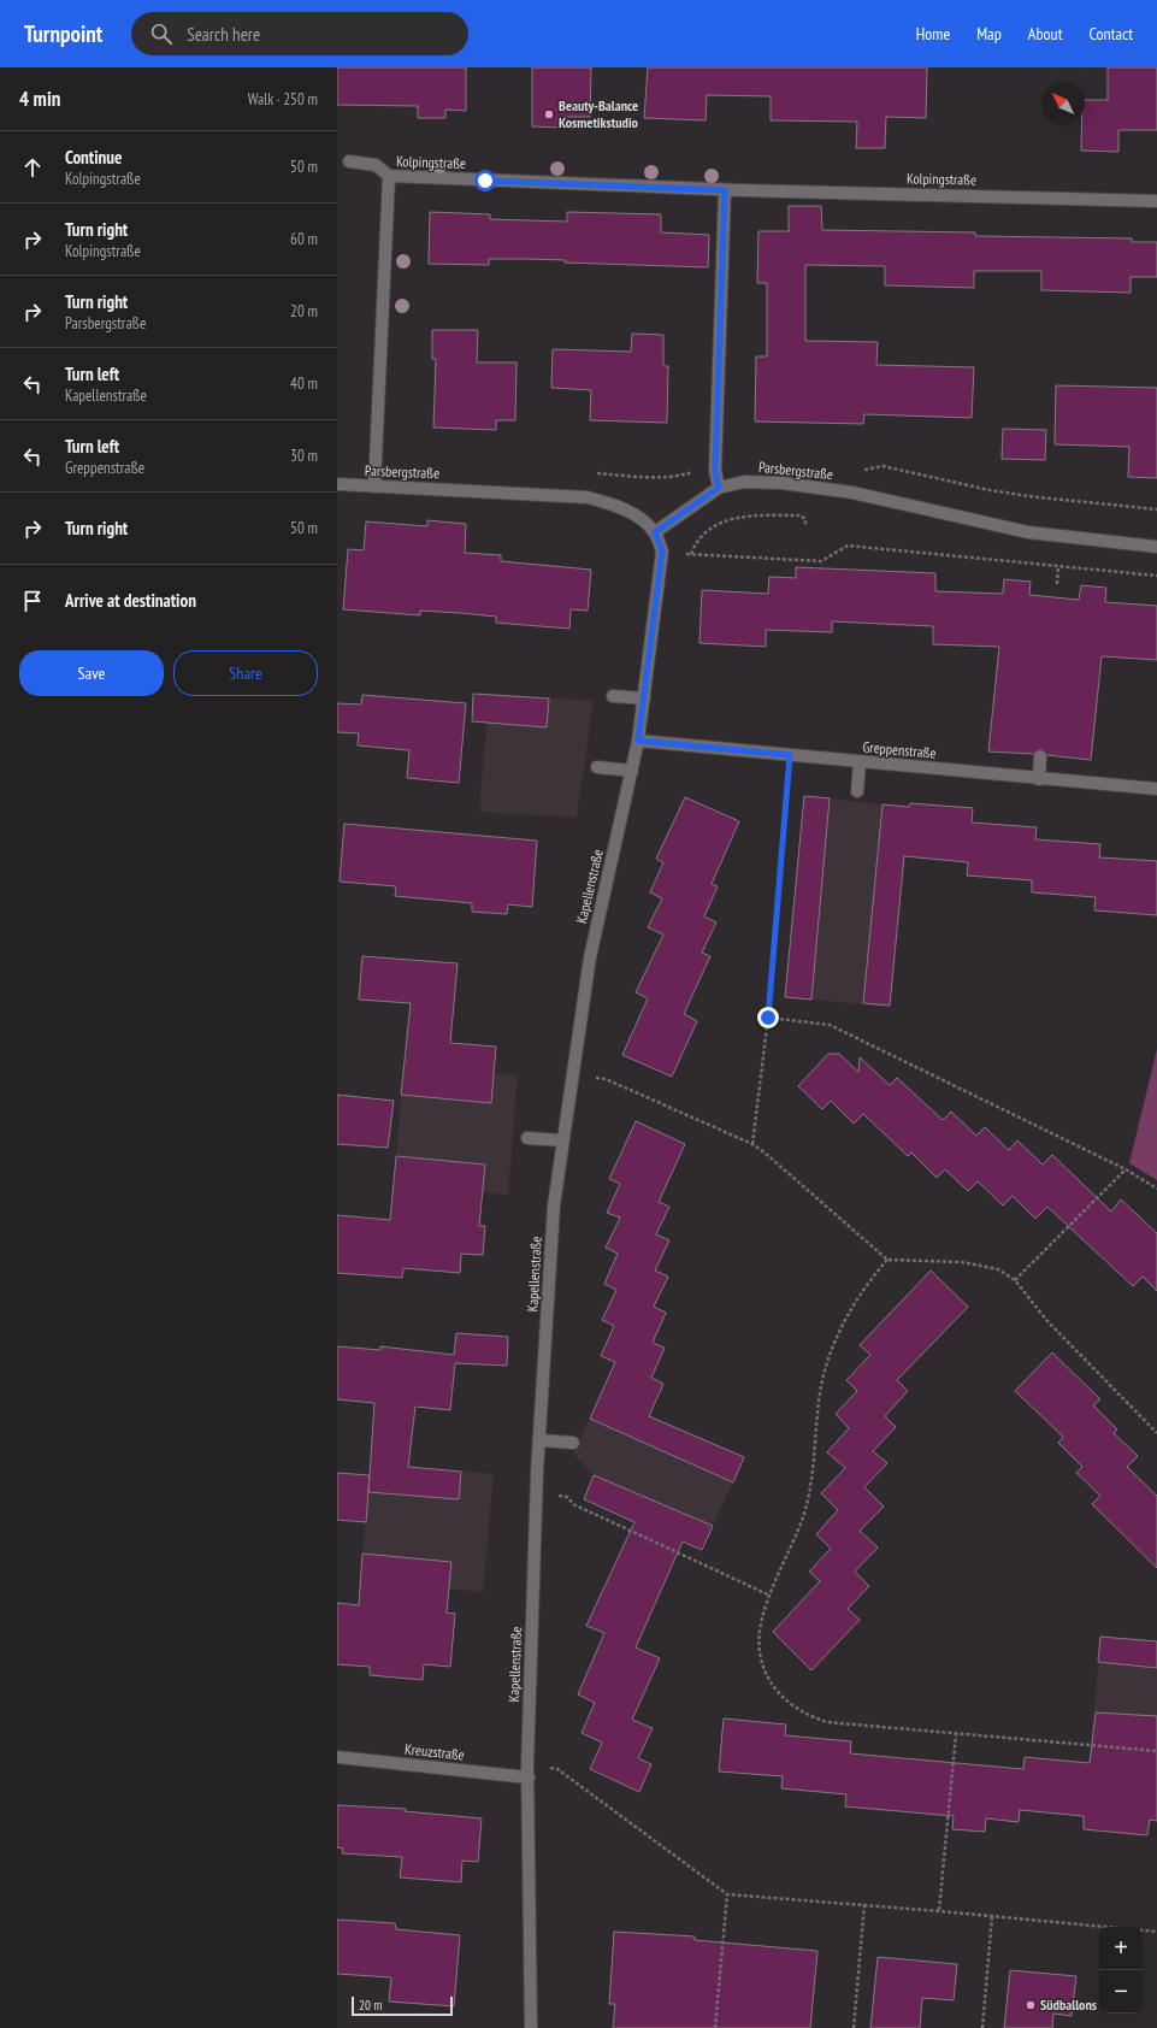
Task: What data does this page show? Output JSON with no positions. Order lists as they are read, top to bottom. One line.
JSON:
{"streets":{"street":["Kolpingstraße","Parsbergstraße","Greppenstraße","Kapellenstraße","Kreuzstraße"]},"crossings":[["Kolpingstraße","Parsbergstraße"],["Parsbergstraße","Kapellenstraße"],["Greppenstraße","Kapellenstraße"],["Kapellenstraße","Kreuzstraße"]],"places":["Beauty-Balance Kosmetikstudio","Südballons"],"scale_bar":"20 m","north":"top left","page":{"header":"Turnpoint","search":"Search here","nav":["Home","Map","About","Contact"],"heading":["4 min","Walk · 250 m"],"list":[["Continue","Kolpingstraße","50 m"],["Turn right","Kolpingstraße","60 m"],["Turn right","Parsbergstraße","20 m"],["Turn left","Kapellenstraße","40 m"],["Turn left","Greppenstraße","30 m"],["Turn right","50 m"],"Arrive at destination"],"buttons":["Save","Share"],"map_buttons":["+","−"],"scale":"20 m"}}
